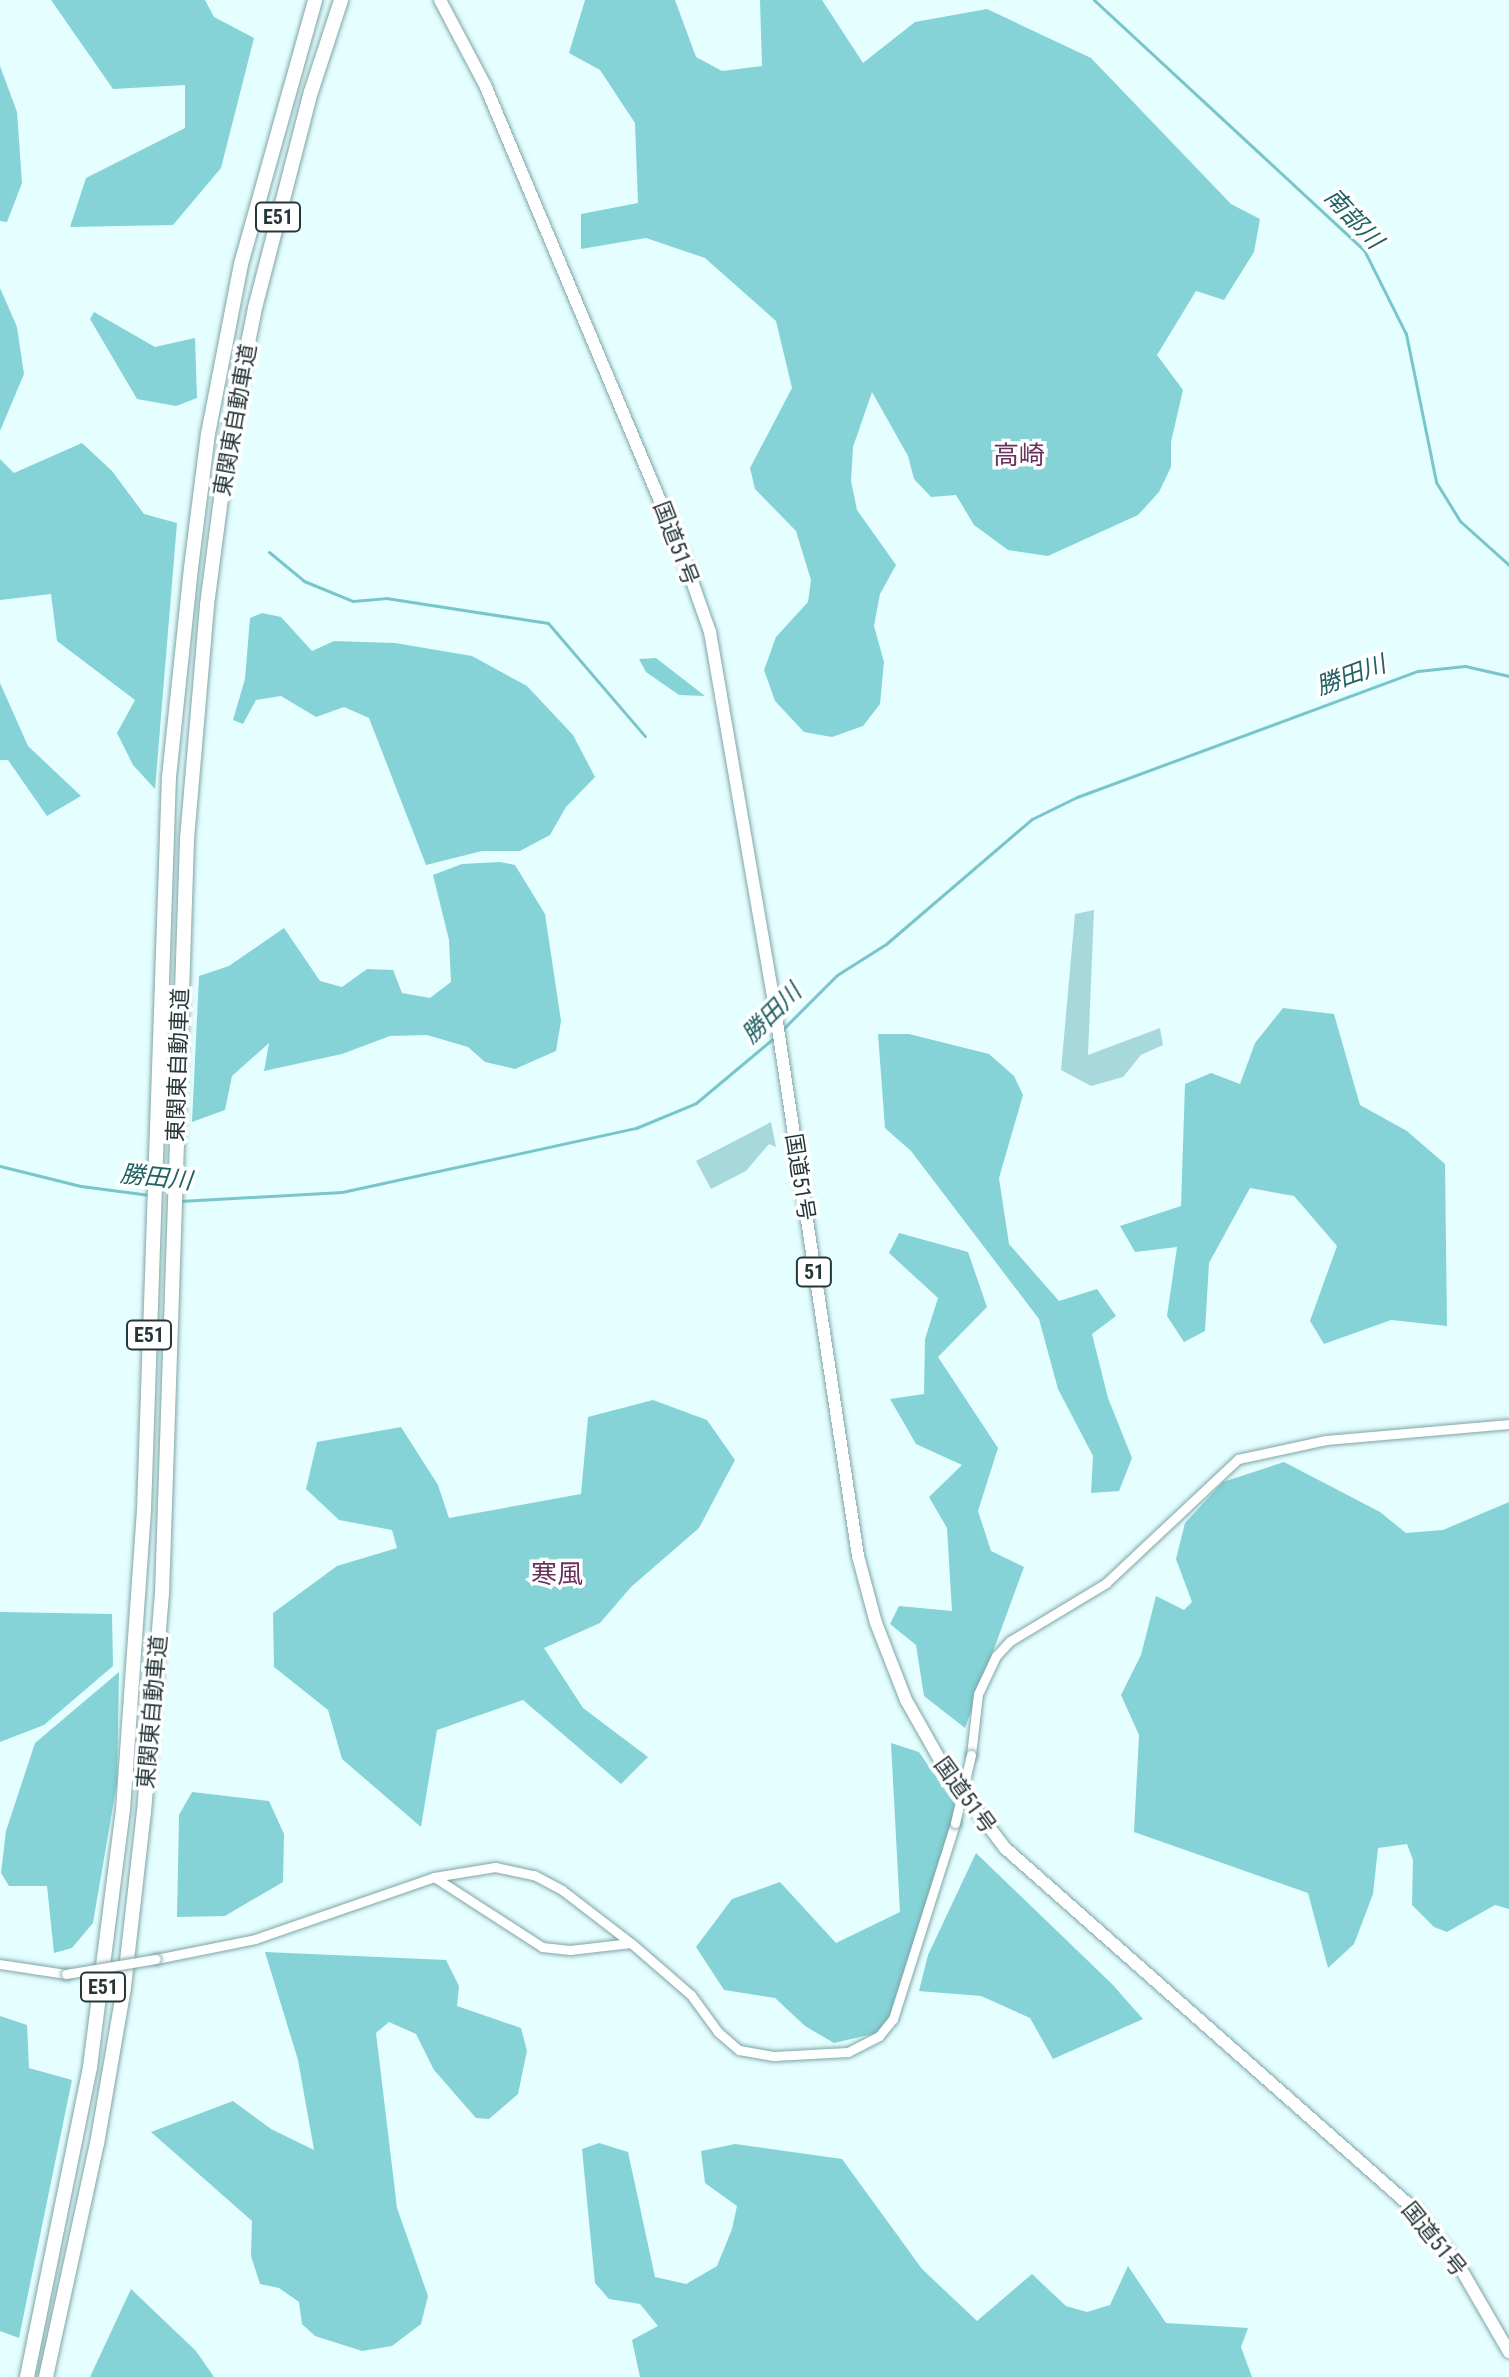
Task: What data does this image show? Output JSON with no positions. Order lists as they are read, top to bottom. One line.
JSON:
{"streets":{"highway":["E51","東関東自動車道","国道51号","51"]},"districts":["高崎","寒風"],"water":["南部川","勝田川"]}
